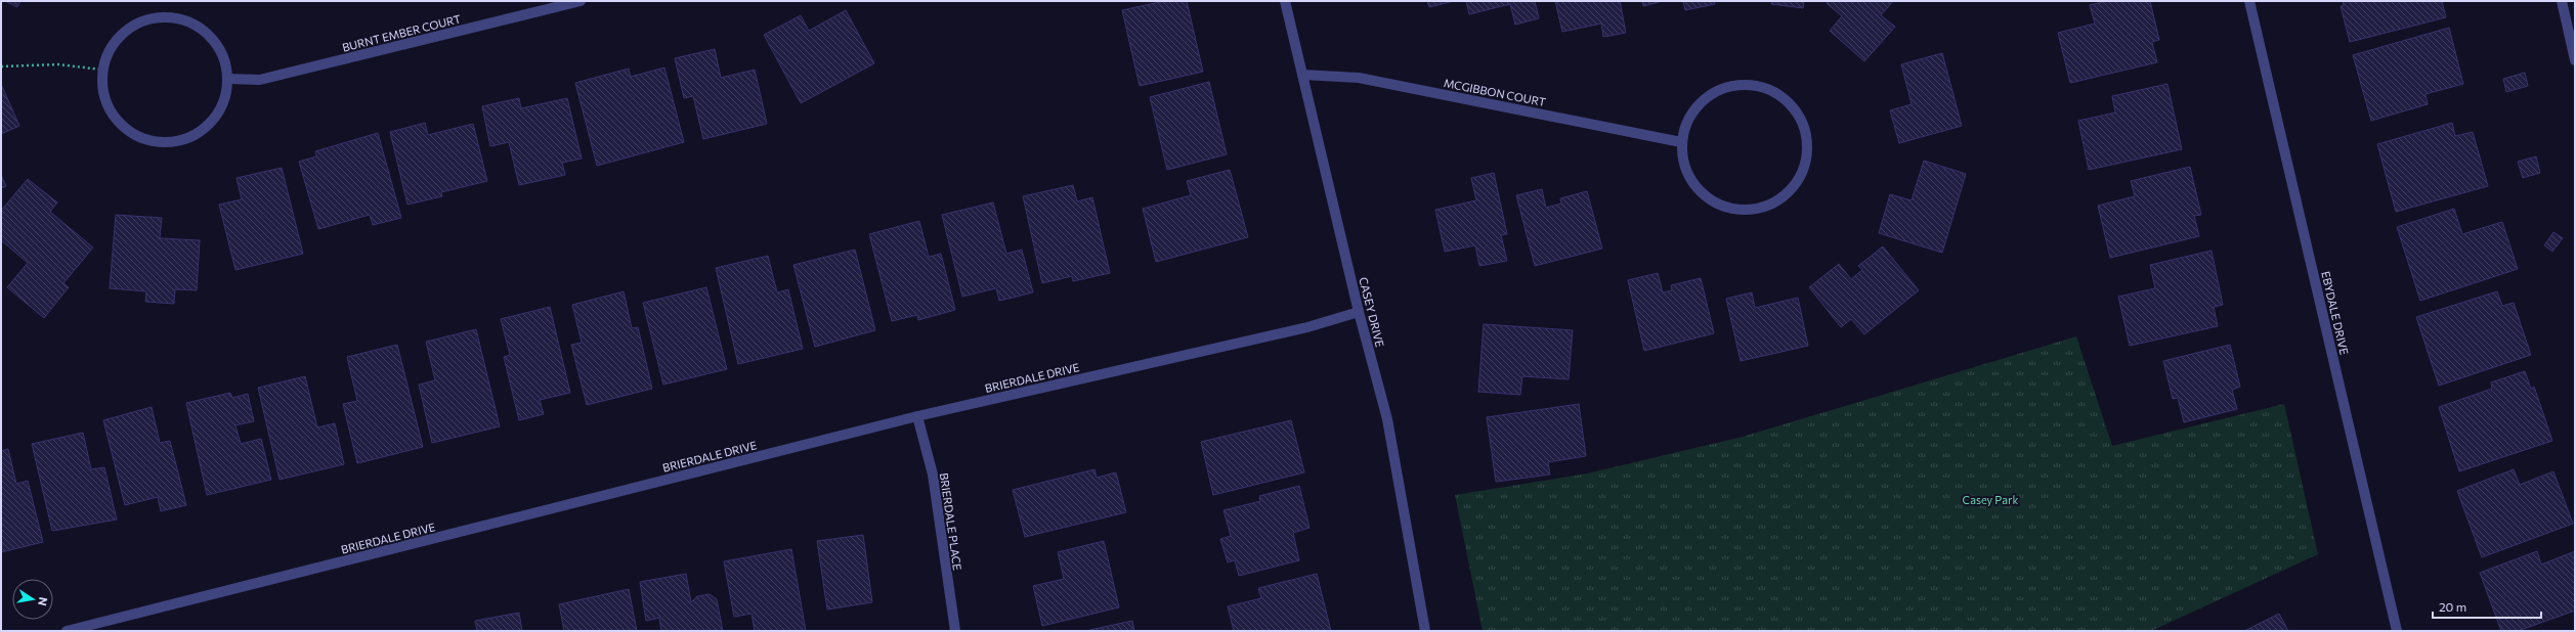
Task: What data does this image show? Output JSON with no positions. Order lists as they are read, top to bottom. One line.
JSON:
{"streets":{"street":["BURNT EMBER COURT","MCGIBBON COURT","CASEY DRIVE","EBYDALE DRIVE","BRIERDALE DRIVE","BRIERDALE PLACE"]},"crossings":[["MCGIBBON COURT","CASEY DRIVE"],["CASEY DRIVE","BRIERDALE DRIVE"],["BRIERDALE DRIVE","BRIERDALE PLACE"]],"parks":["Casey Park"],"scale_bar":"20 m","north":"right"}
